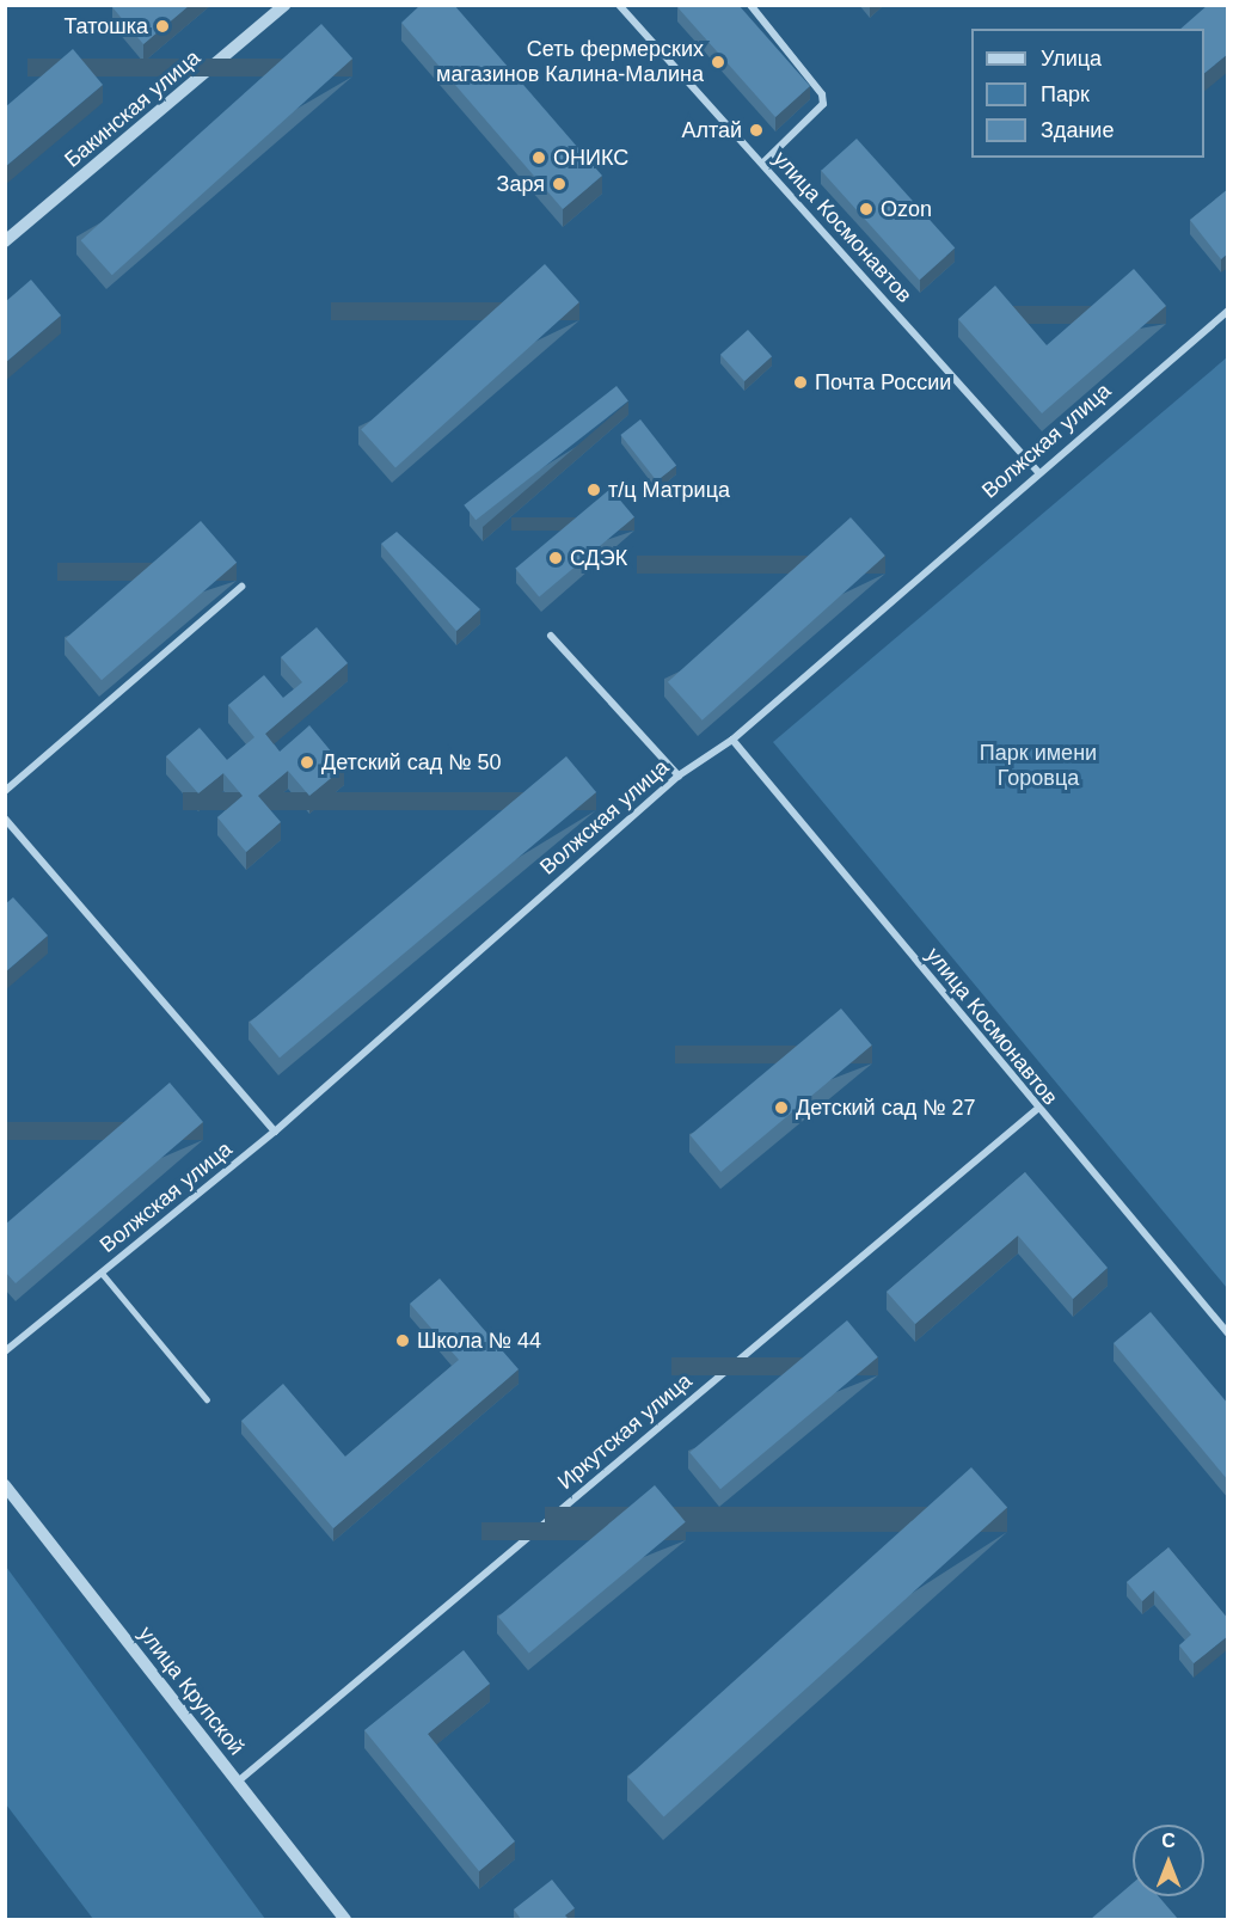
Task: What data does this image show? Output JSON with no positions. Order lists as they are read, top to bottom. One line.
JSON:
{"streets":{"street":["Бакинская улица","улица Космонавтов","Волжская улица","Иркутская улица","улица Крупской"]},"crossings":[["улица Космонавтов","Волжская улица"],["улица Космонавтов","Иркутская улица"],["Иркутская улица","улица Крупской"]],"parks":["Парк имени Горовца"],"places":["Татошка","Сеть фермерских магазинов Калина-Малина","Алтай","ОНИКС","Заря","Ozon","Почта России","т/ц Матрица","СДЭК","Детский сад № 50","Детский сад № 27","Школа № 44"],"legend":["Улица","Парк","Здание"],"north":"top"}
